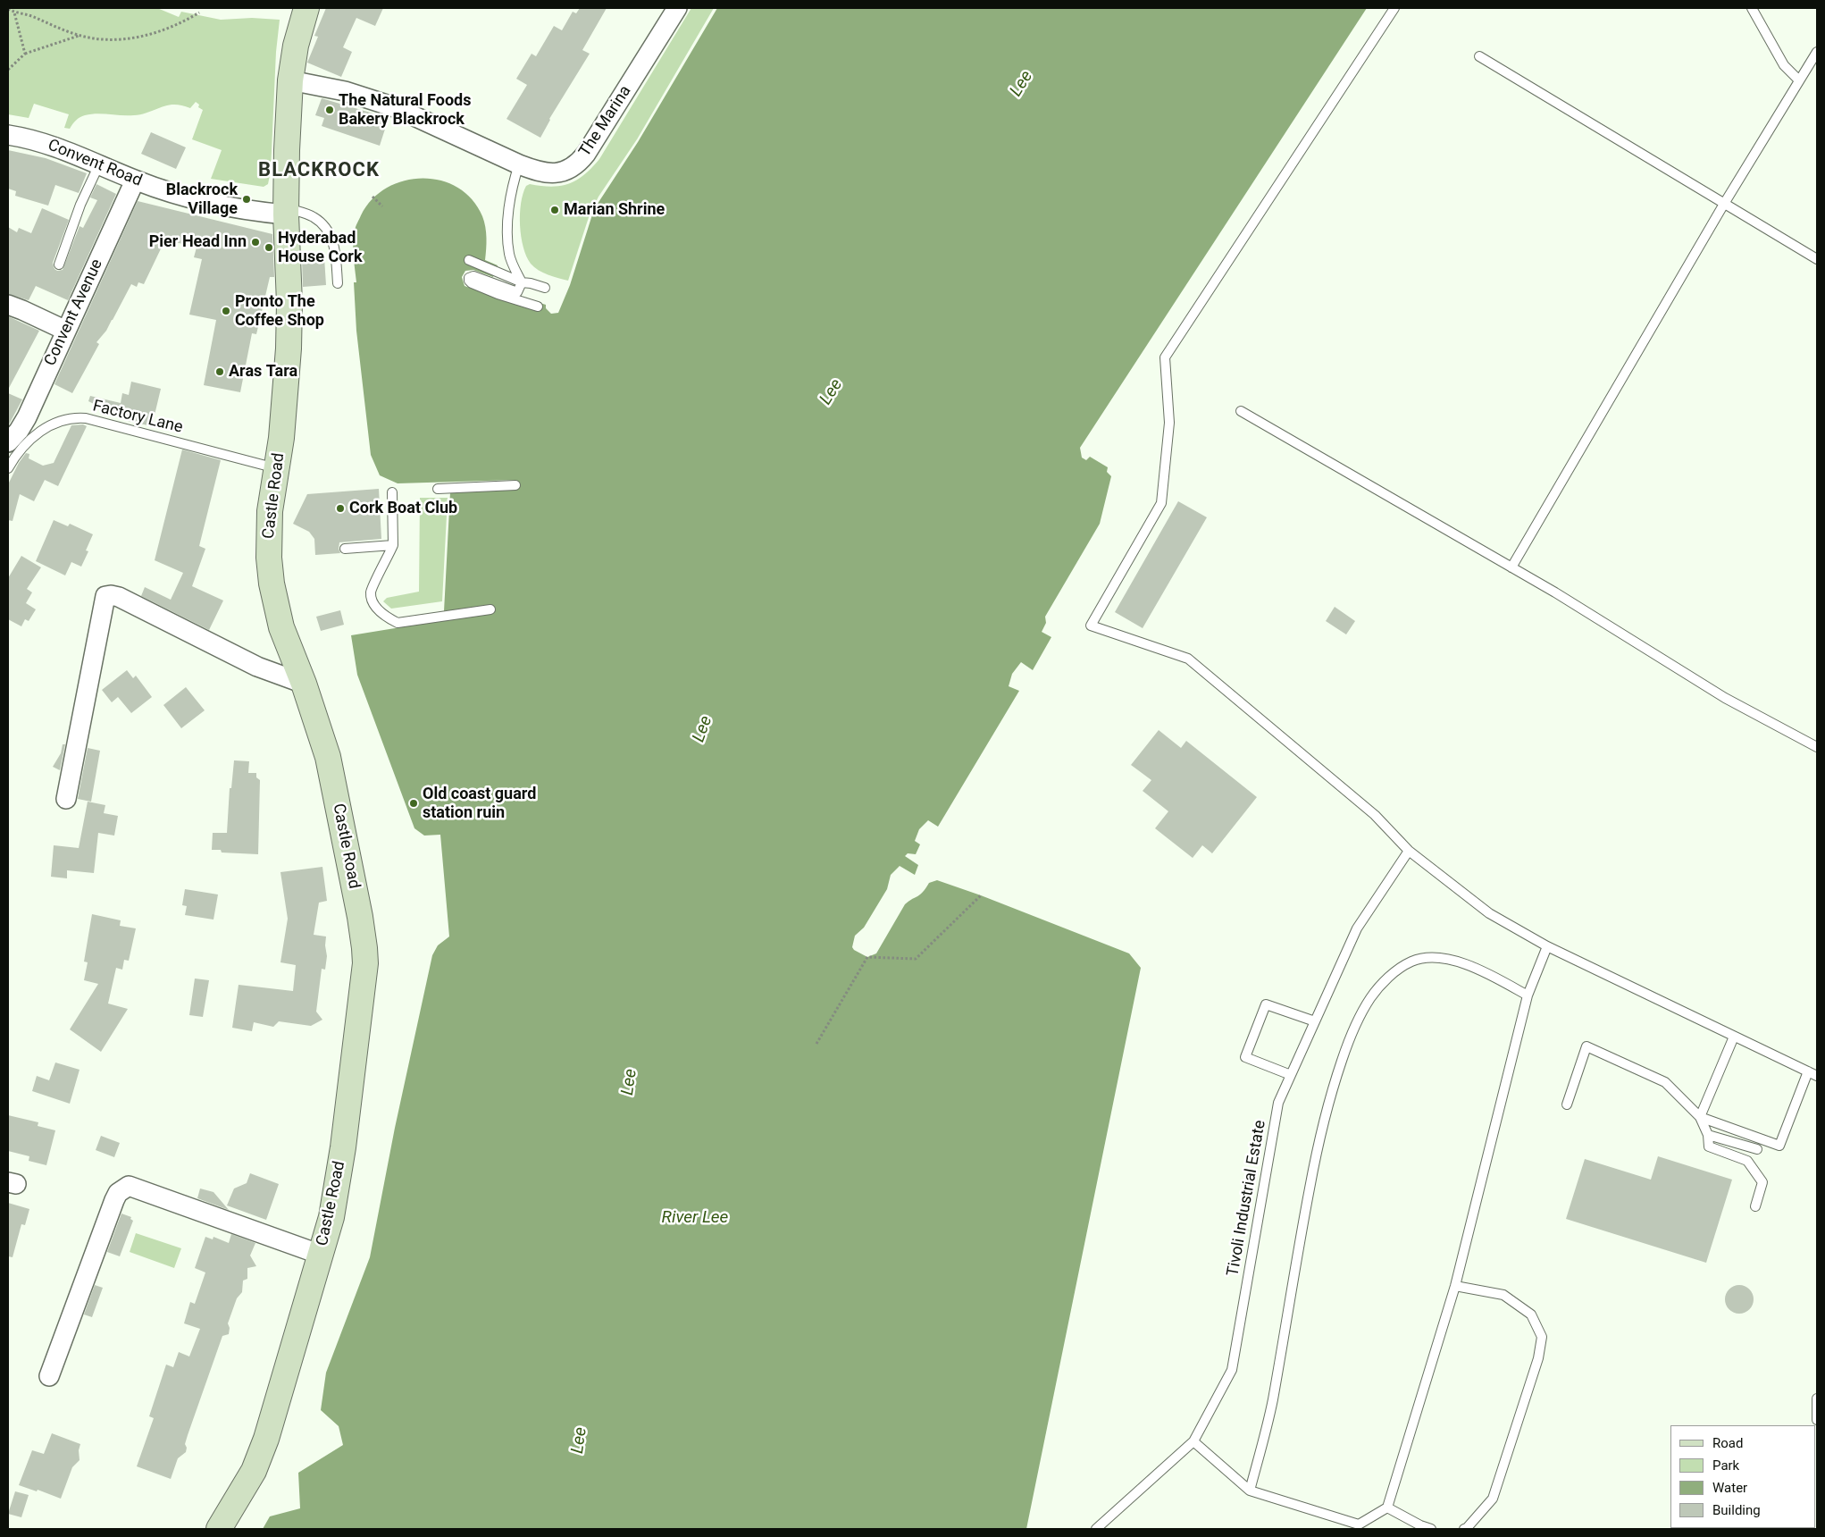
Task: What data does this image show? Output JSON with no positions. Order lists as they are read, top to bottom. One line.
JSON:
{"streets":{"main road":["Castle Road"],"street":["The Marina","Convent Road","Convent Avenue"],"lane":["Factory Lane","Tivoli Industrial Estate"]},"crossings":[["The Marina","Castle Road"],["Convent Road","Convent Avenue"],["Convent Road","Castle Road"],["Factory Lane","Castle Road"]],"districts":["BLACKROCK"],"water":["Lee","River Lee"],"places":["The Natural Foods Bakery Blackrock","Blackrock Village","Marian Shrine","Pier Head Inn","Hyderabad House Cork","Pronto The Coffee Shop","Aras Tara","Cork Boat Club","Old coast guard station ruin"],"legend":["Road","Park","Water","Building"]}
